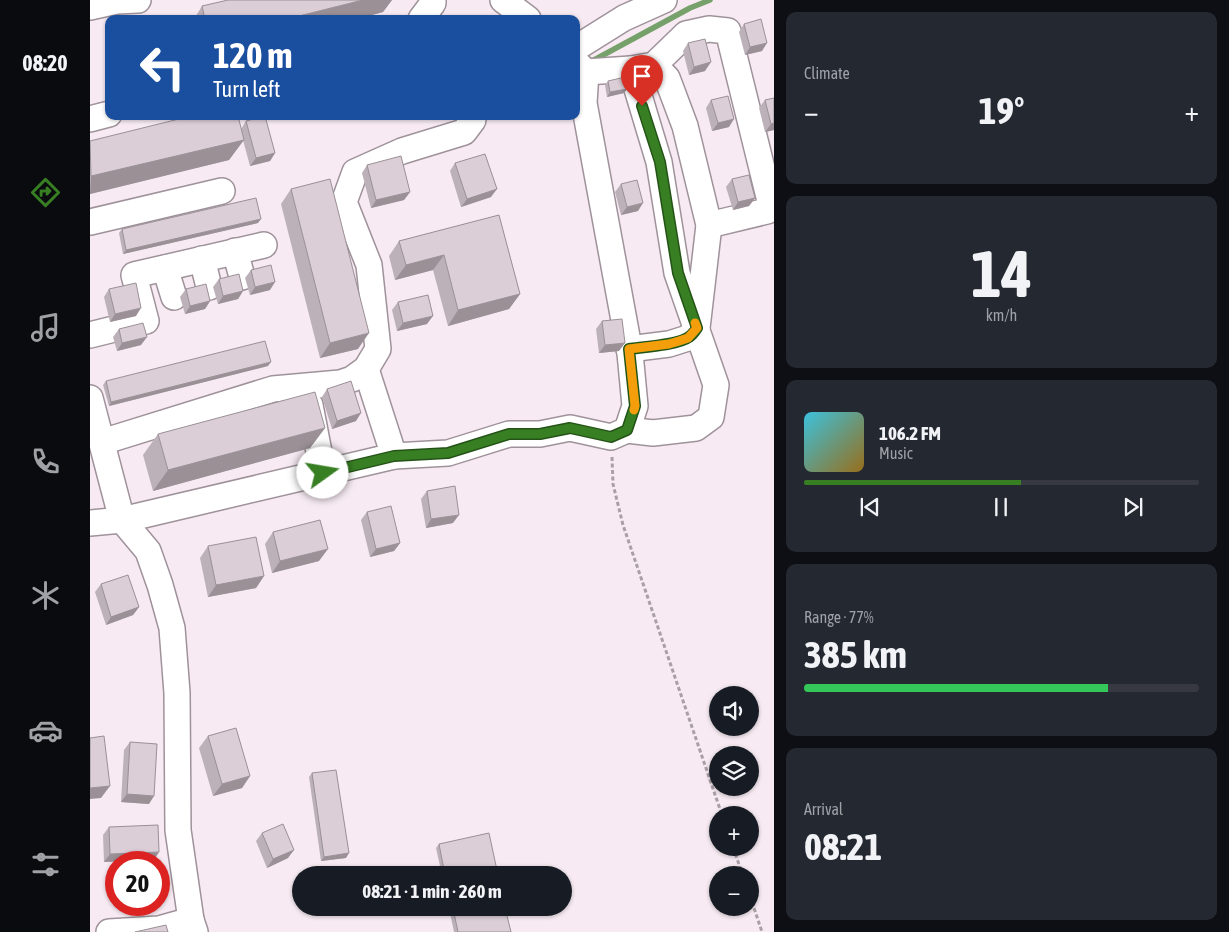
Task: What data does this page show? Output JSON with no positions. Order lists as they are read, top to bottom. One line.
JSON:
{"page":{"tabs":"08:20","tile":["Climate",["14","km/h"],["Range · 77%","385 km"],["Arrival","08:21"]],"turn":["120 m","Turn left"],"heat":["−","19°","+"],"song":["106.2 FM","Music"],"map_buttons":["+","−"],"limit":"20","trip":"08:21 · 1 min · 260 m"}}
